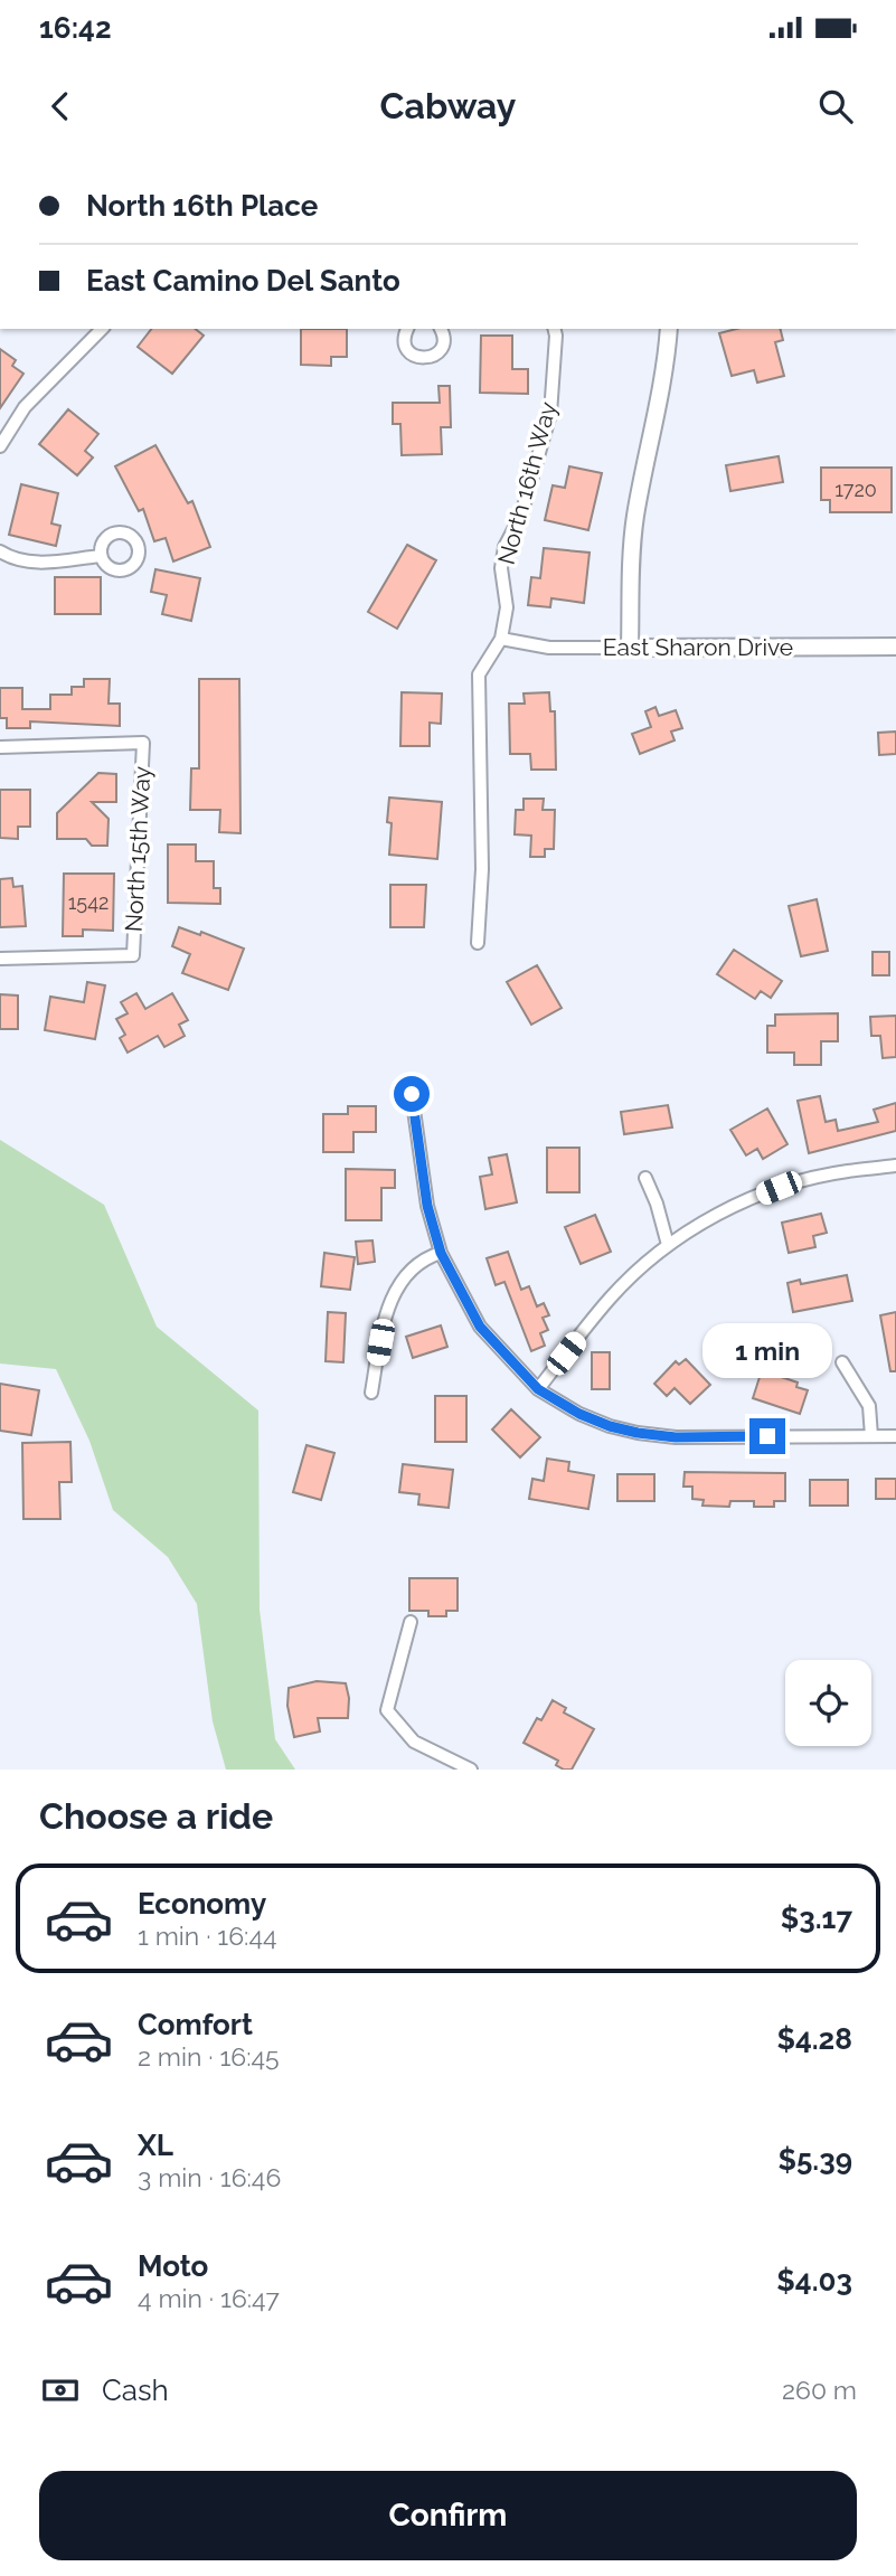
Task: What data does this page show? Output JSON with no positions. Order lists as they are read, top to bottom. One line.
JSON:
{"streets":{"street":["North 16th Way","East Sharon Drive","North 15th Way"]},"crossings":[["North 16th Way","East Sharon Drive"]],"house_numbers":["1720","1542"],"page":{"status":"16:42","header":"Cabway","banner":["North 16th Place","East Camino Del Santo"],"bubble":"1 min","heading":"Choose a ride","list":[{"name":"Economy","note":"1 min · 16:44","value":"$3.17"},{"name":"Comfort","note":"2 min · 16:45","value":"$4.28"},{"name":"XL","note":"3 min · 16:46","value":"$5.39"},{"name":"Moto","note":"4 min · 16:47","value":"$4.03"}],"pay":["Cash","260 m"],"buttons":"Confirm"}}
